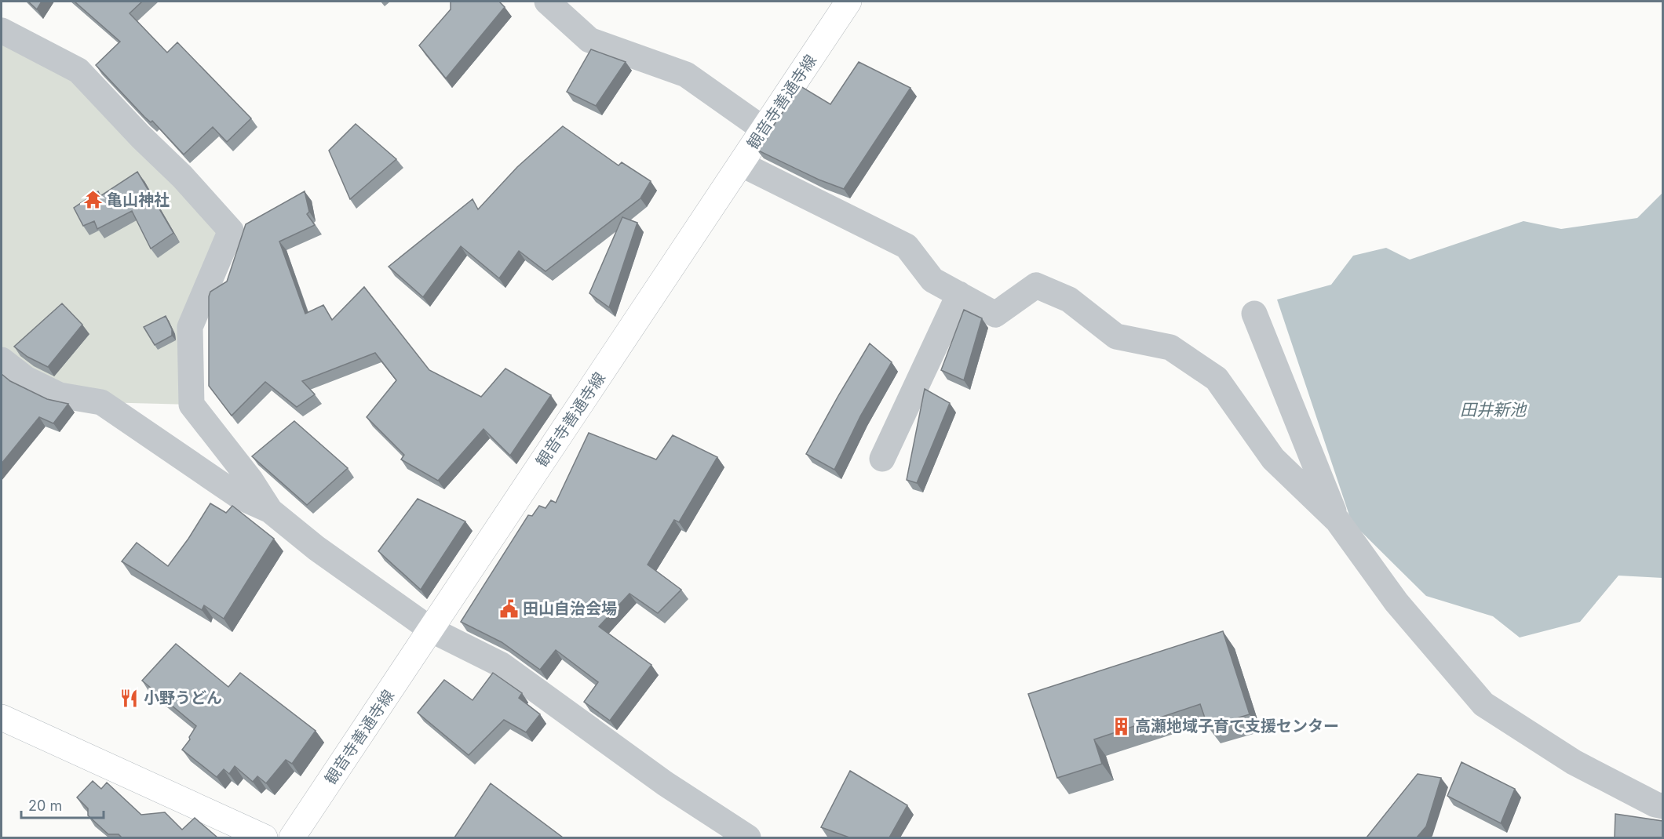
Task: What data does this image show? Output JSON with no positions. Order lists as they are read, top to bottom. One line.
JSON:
{"streets":{"main road":["観音寺善通寺線"]},"water":["田井新池"],"places":{"temple":["亀山神社"],"public building":["田山自治会場"],"restaurant":["小野うどん"],"building":["高瀬地域子育て支援センター"]},"scale_bar":"20 m"}
